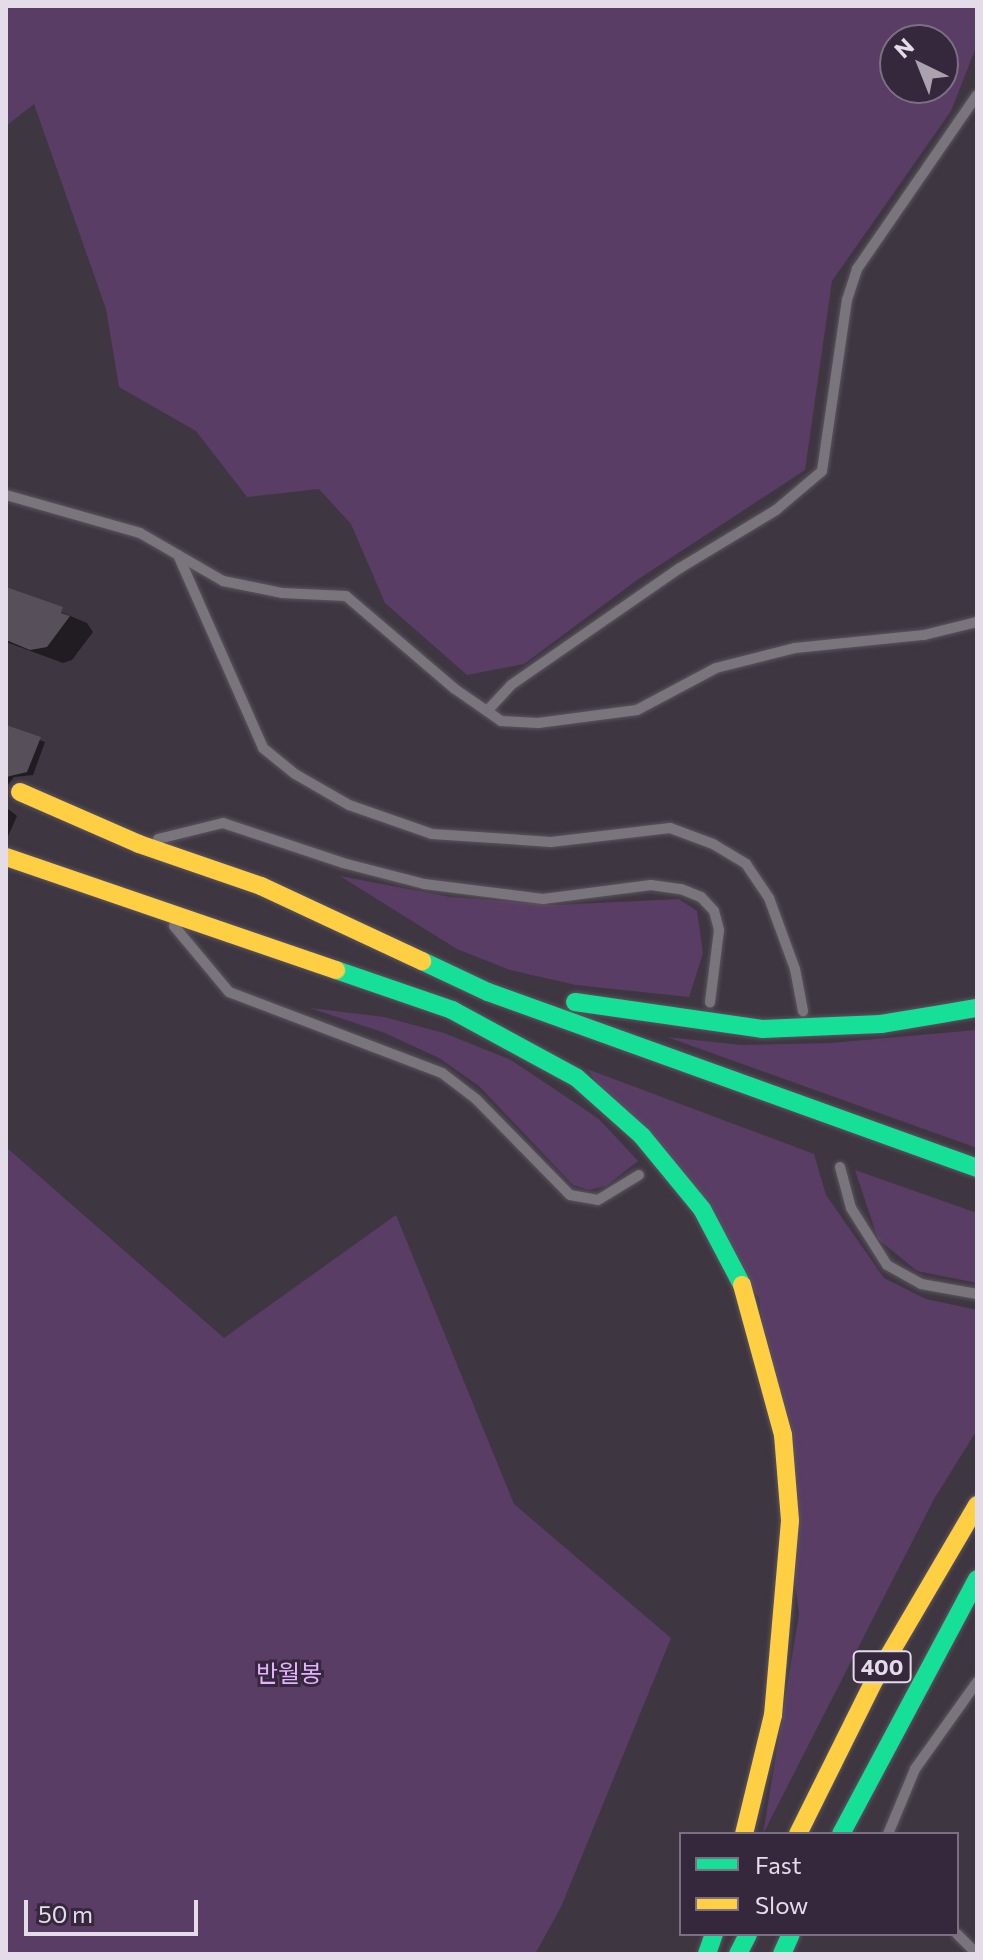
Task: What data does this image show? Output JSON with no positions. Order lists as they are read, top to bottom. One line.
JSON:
{"streets":{"highway":["400"]},"parks":["반월봉"],"legend":["Fast","Slow"],"scale_bar":"50 m","north":"top left"}
